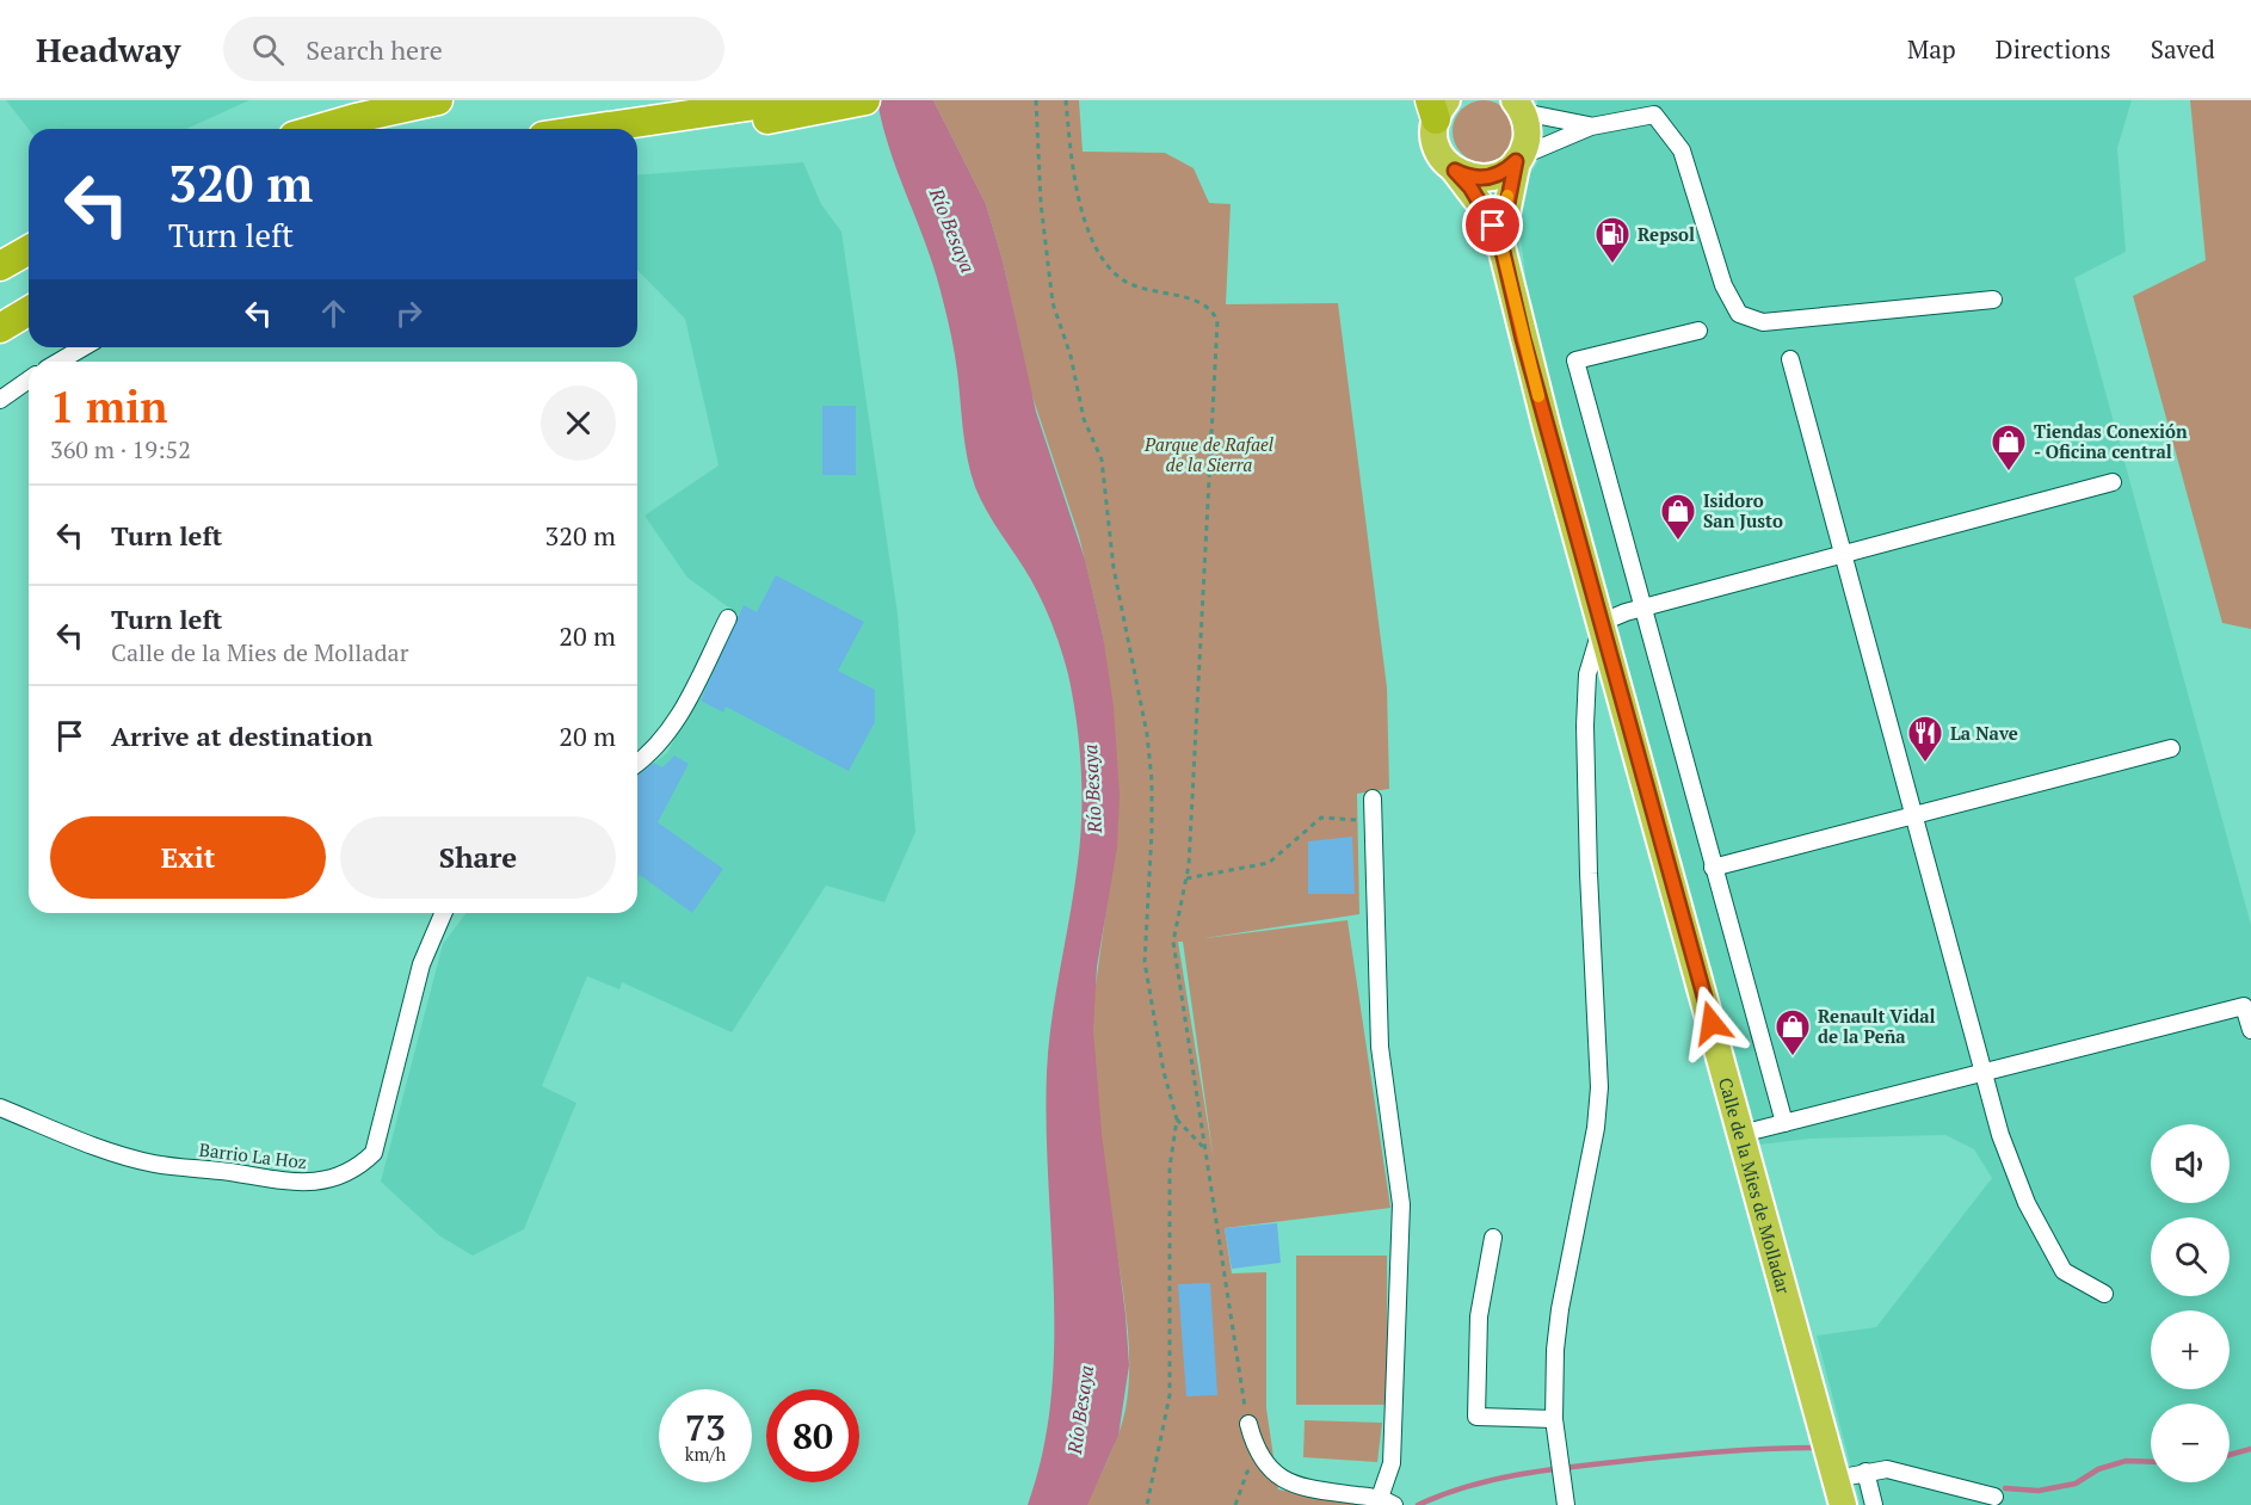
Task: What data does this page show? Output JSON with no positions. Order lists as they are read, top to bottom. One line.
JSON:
{"streets":{"highway":["Calle de la Mies de Molladar"],"street":["Barrio La Hoz"]},"water":["Río Besaya"],"parks":["Parque de Rafael de la Sierra"],"places":{"fuel station":["Repsol"],"shop":["Tiendas Conexión - Oficina central","Isidoro San Justo","Renault Vidal de la Peña"],"restaurant":["La Nave"]},"page":{"header":"Headway","search":"Search here","nav":["Map","Directions","Saved"],"turn":["320 m","Turn left"],"heading":["1 min","360 m · 19:52"],"list":[{"name":"Turn left","value":"320 m"},{"name":"Turn left","note":"Calle de la Mies de Molladar","value":"20 m"},{"name":"Arrive at destination","value":"20 m"}],"buttons":["Exit","Share"],"map_buttons":["+","−"],"speed":"73 km/h","limit":"80"}}
